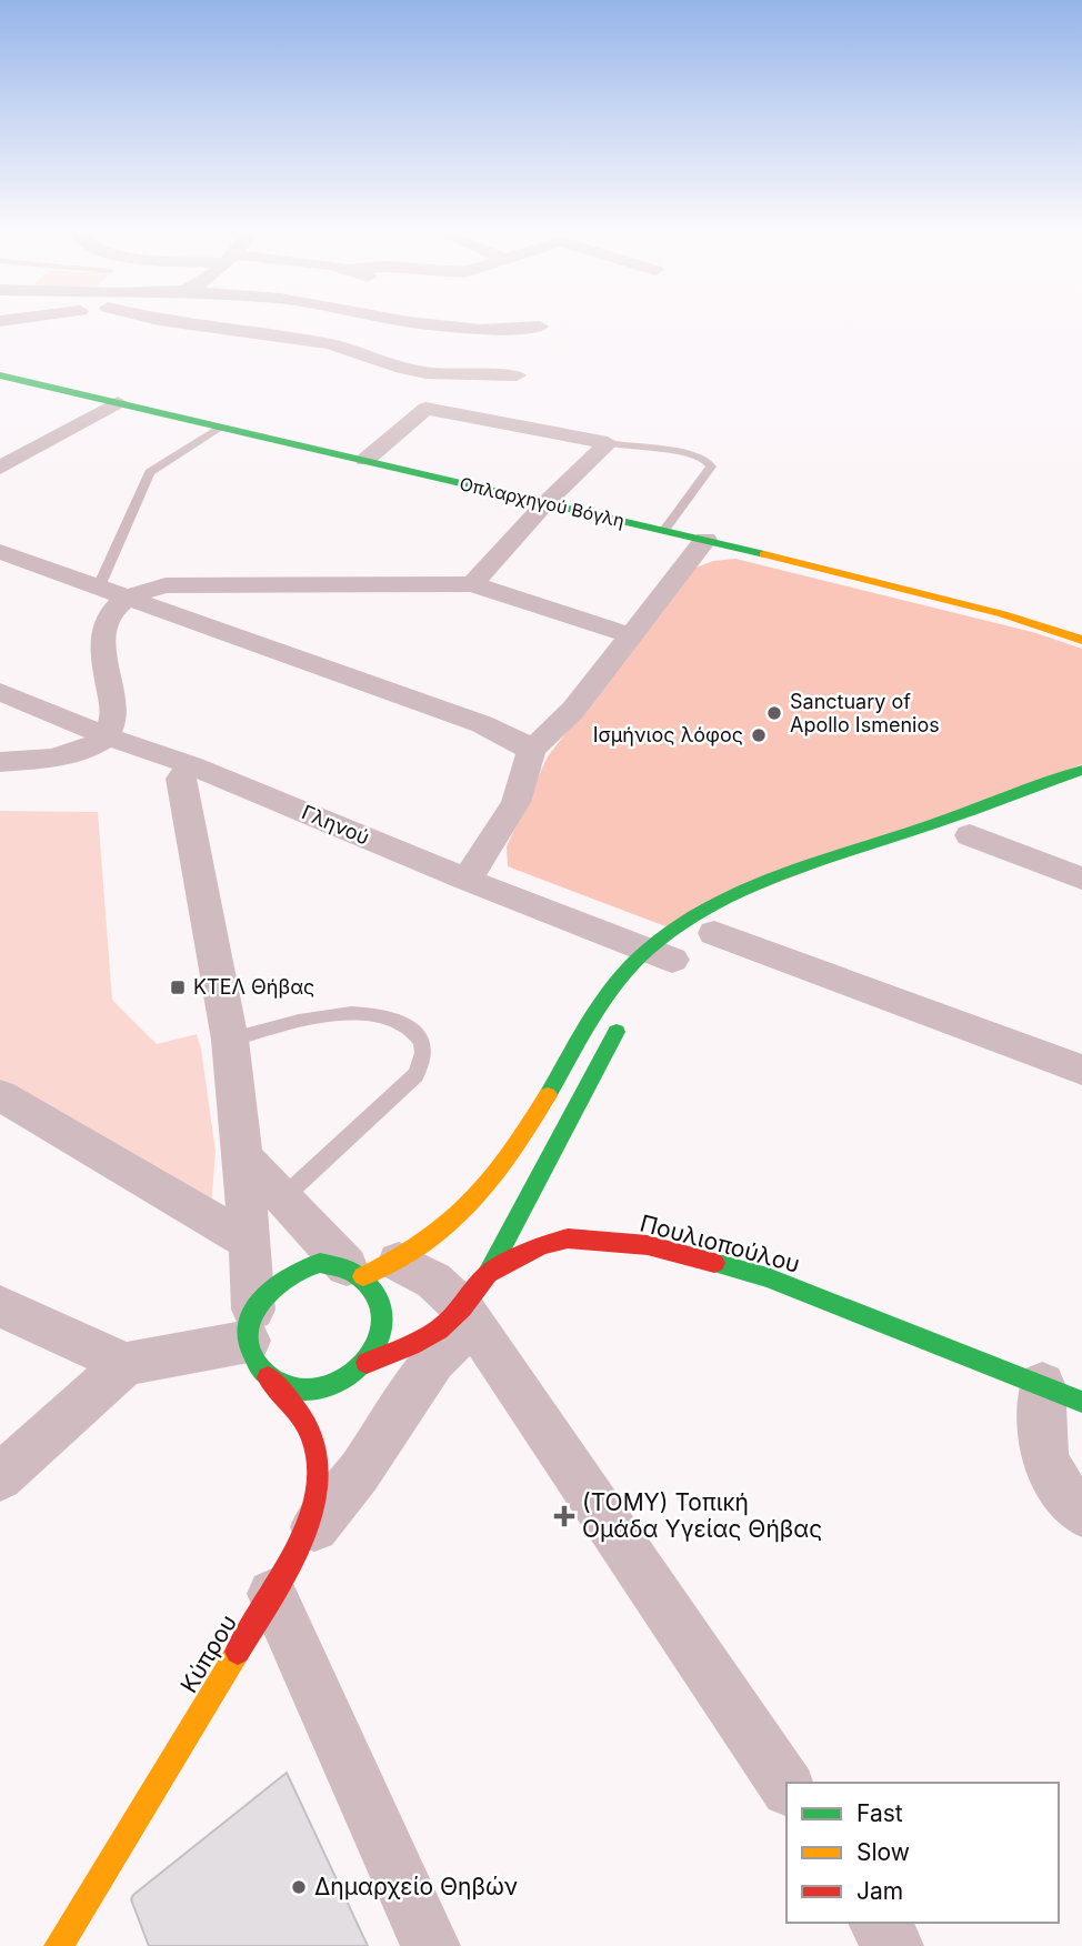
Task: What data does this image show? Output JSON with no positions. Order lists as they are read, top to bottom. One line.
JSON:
{"streets":{"street":["Οπλαρχηγού Βόγλη","Γληνού","Πουλιοπούλου","Κύπρου"]},"crossings":[["Πουλιοπούλου","Κύπρου"]],"places":{"other":["Sanctuary of Apollo Ismenios","Ισμήνιος λόφος","Δημαρχείο Θηβών"],"transit":["ΚΤΕΛ Θήβας"],"health":["(ΤΟΜΥ) Τοπική Ομάδα Υγείας Θήβας"]},"legend":["Fast","Slow","Jam"]}
